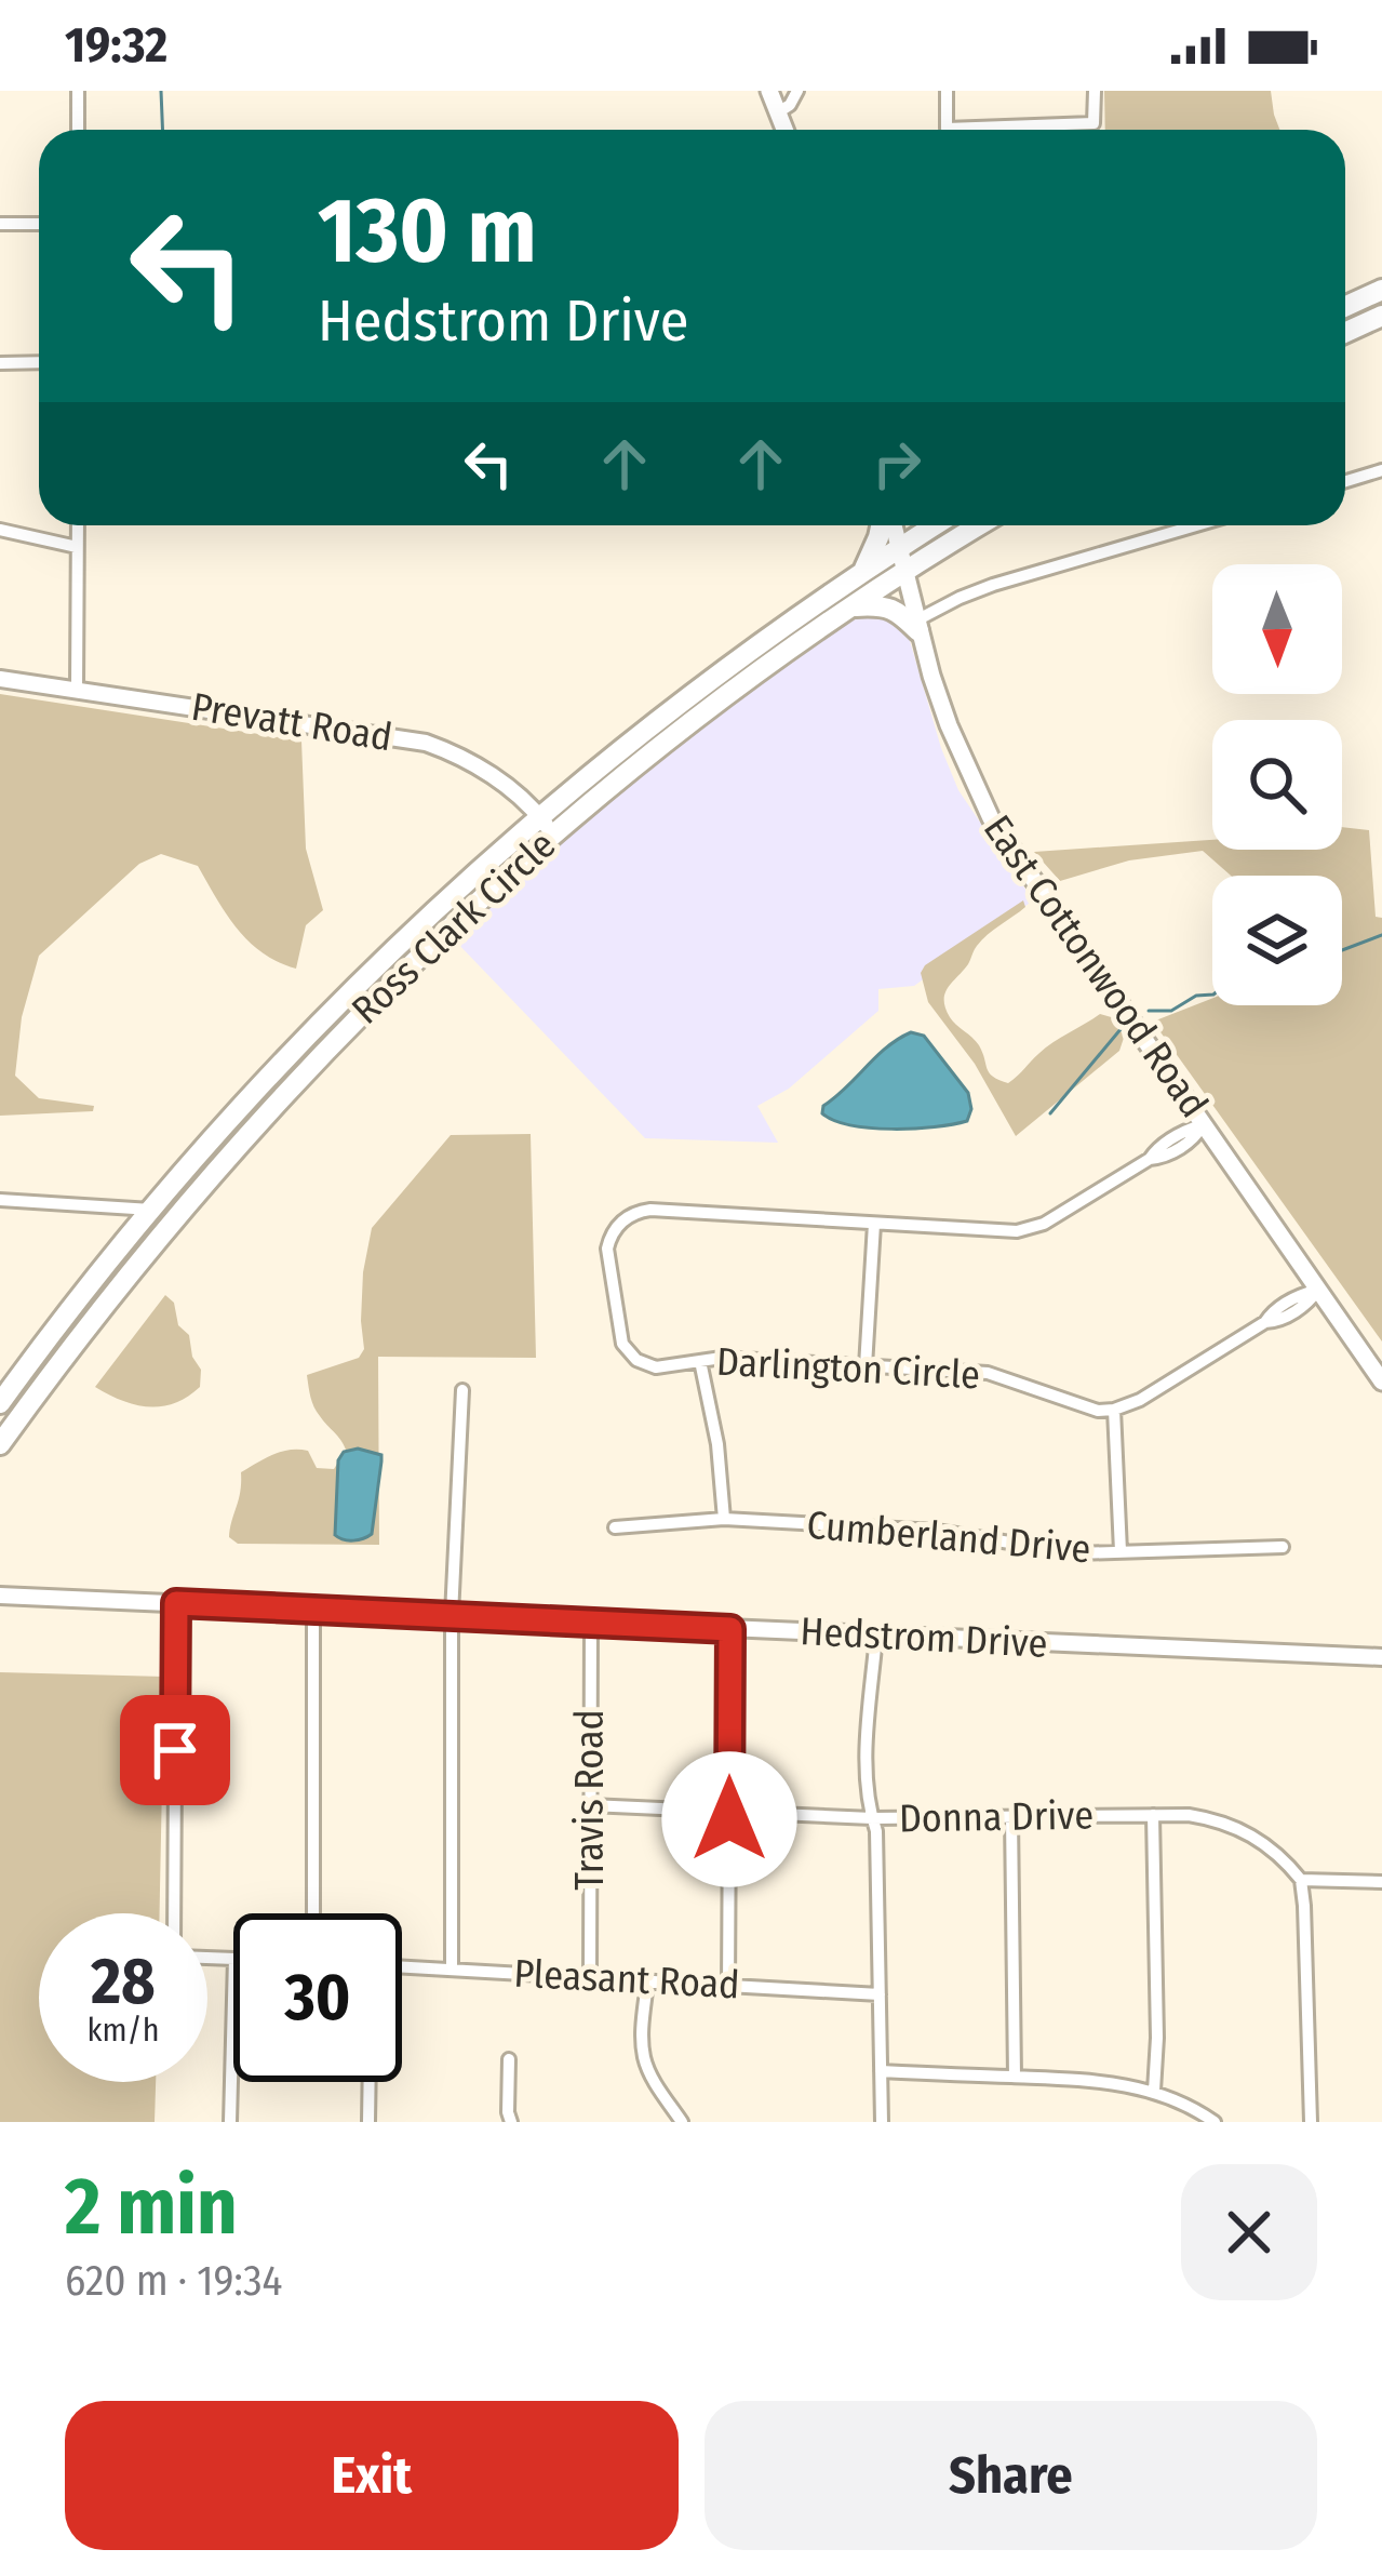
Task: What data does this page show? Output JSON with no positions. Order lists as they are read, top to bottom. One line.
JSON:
{"streets":{"highway":["Ross Clark Circle"],"main road":["East Cottonwood Road"],"street":["Prevatt Road","Darlington Circle","Cumberland Drive","Hedstrom Drive","Travis Road","Donna Drive","Pleasant Road"]},"crossings":[["Prevatt Road","Ross Clark Circle"],["Ross Clark Circle","East Cottonwood Road"],["Hedstrom Drive","Travis Road"],["Travis Road","Donna Drive"],["Travis Road","Pleasant Road"]],"north":"bottom","page":{"status":"19:32","turn":["130 m","Hedstrom Drive"],"speed":"28 km/h","limit":"30","heading":["2 min","620 m · 19:34"],"buttons":["Exit","Share"]}}
